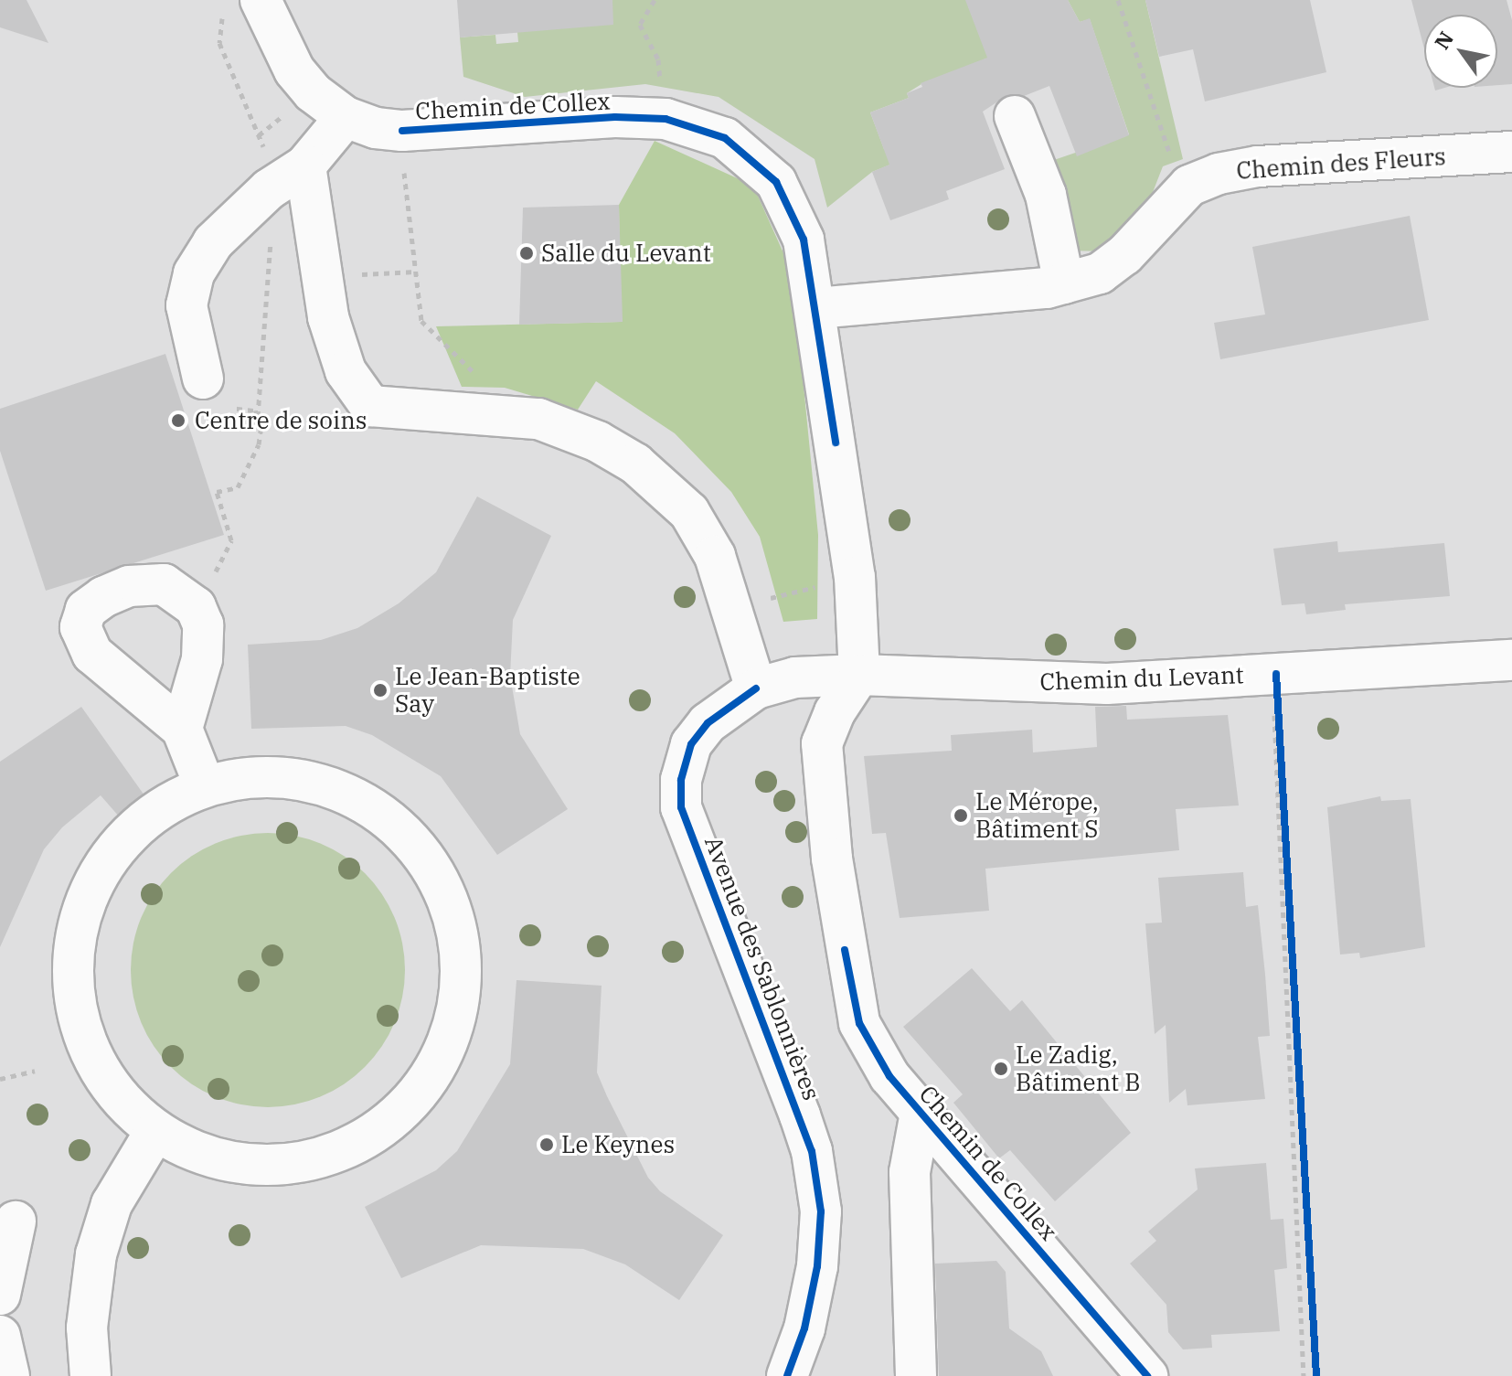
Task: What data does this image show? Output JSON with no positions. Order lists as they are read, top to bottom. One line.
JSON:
{"streets":{"street":["Chemin de Collex","Chemin des Fleurs","Chemin du Levant","Avenue des Sablonnières"]},"crossings":[["Chemin de Collex","Chemin du Levant"],["Chemin de Collex","Avenue des Sablonnières"],["Chemin du Levant","Avenue des Sablonnières"]],"places":["Salle du Levant","Centre de soins","Le Jean-Baptiste Say","Le Mérope, Bâtiment S","Le Zadig, Bâtiment B","Le Keynes"],"north":"top left"}
